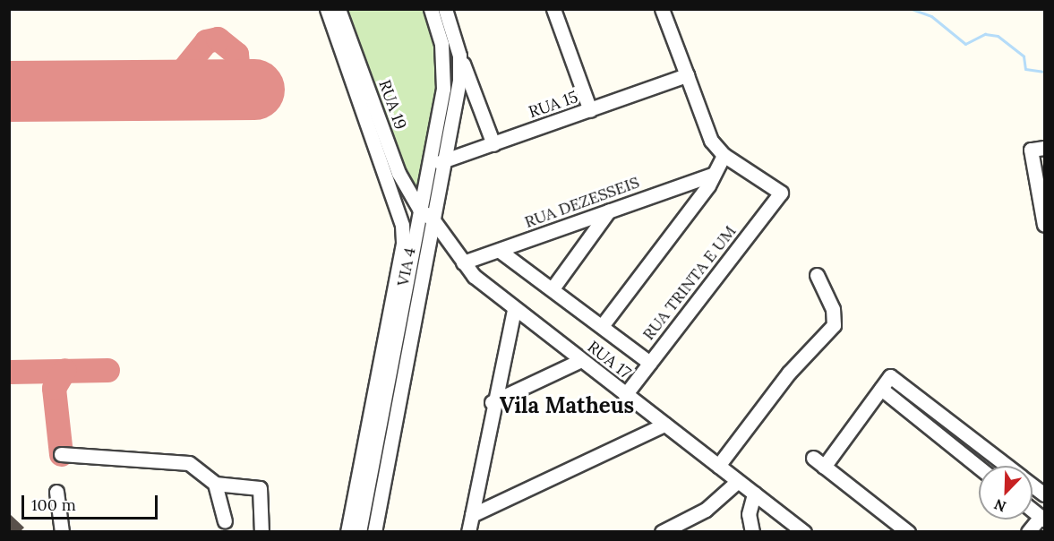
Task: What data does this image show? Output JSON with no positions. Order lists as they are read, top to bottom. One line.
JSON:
{"streets":{"street":["RUA 19","RUA 15","RUA DEZESSEIS","VIA 4","RUA TRINTA E UM","RUA 17"]},"crossings":[["RUA 19","VIA 4"],["RUA 19","RUA 17"],["RUA 15","VIA 4"],["RUA DEZESSEIS","RUA 17"],["VIA 4","RUA 17"],["RUA TRINTA E UM","RUA 17"]],"districts":["Vila Matheus"],"scale_bar":"100 m","north":"bottom left"}
